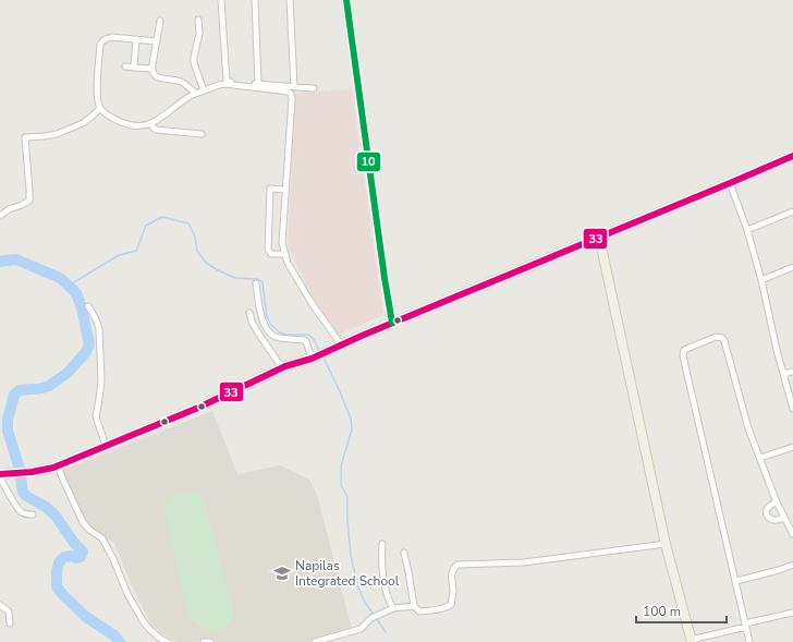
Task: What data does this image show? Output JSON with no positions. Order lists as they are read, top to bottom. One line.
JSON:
{"places":{"school or university":["Napilas Integrated School"]},"lines":["transit line 10","transit line 33"],"scale_bar":"100 m"}
